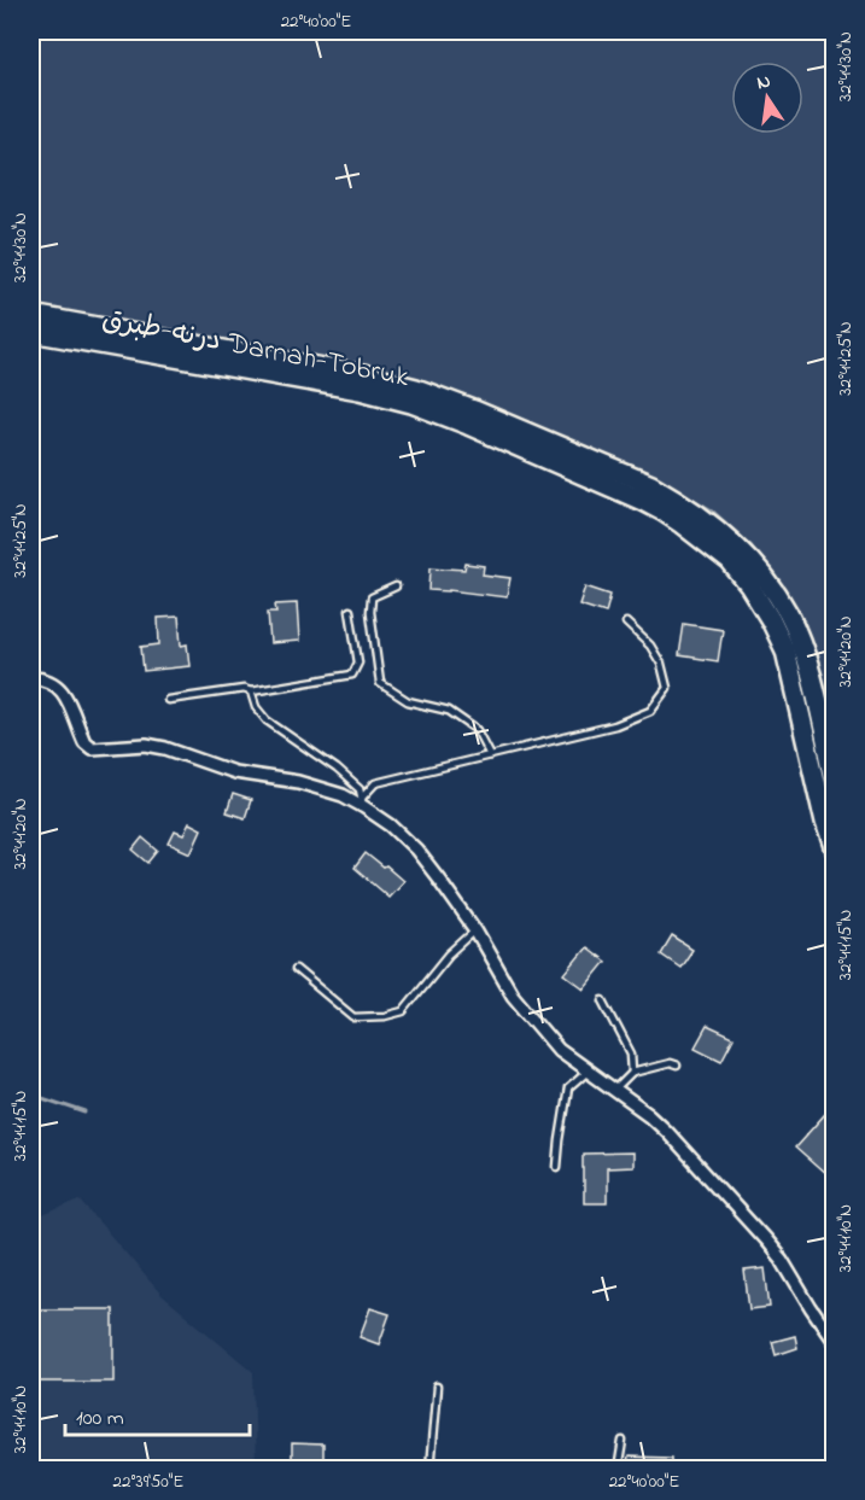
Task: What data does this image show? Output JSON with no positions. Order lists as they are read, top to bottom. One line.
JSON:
{"streets":{"highway":["درنه-طبرق Darnah-Tobruk"]},"scale_bar":"100 m","north":"top","coordinates":["22°40'00\"E","32°44'30\"N","32°44'25\"N","32°44'20\"N","32°44'15\"N","32°44'10\"N","22°39'50\"E"]}
